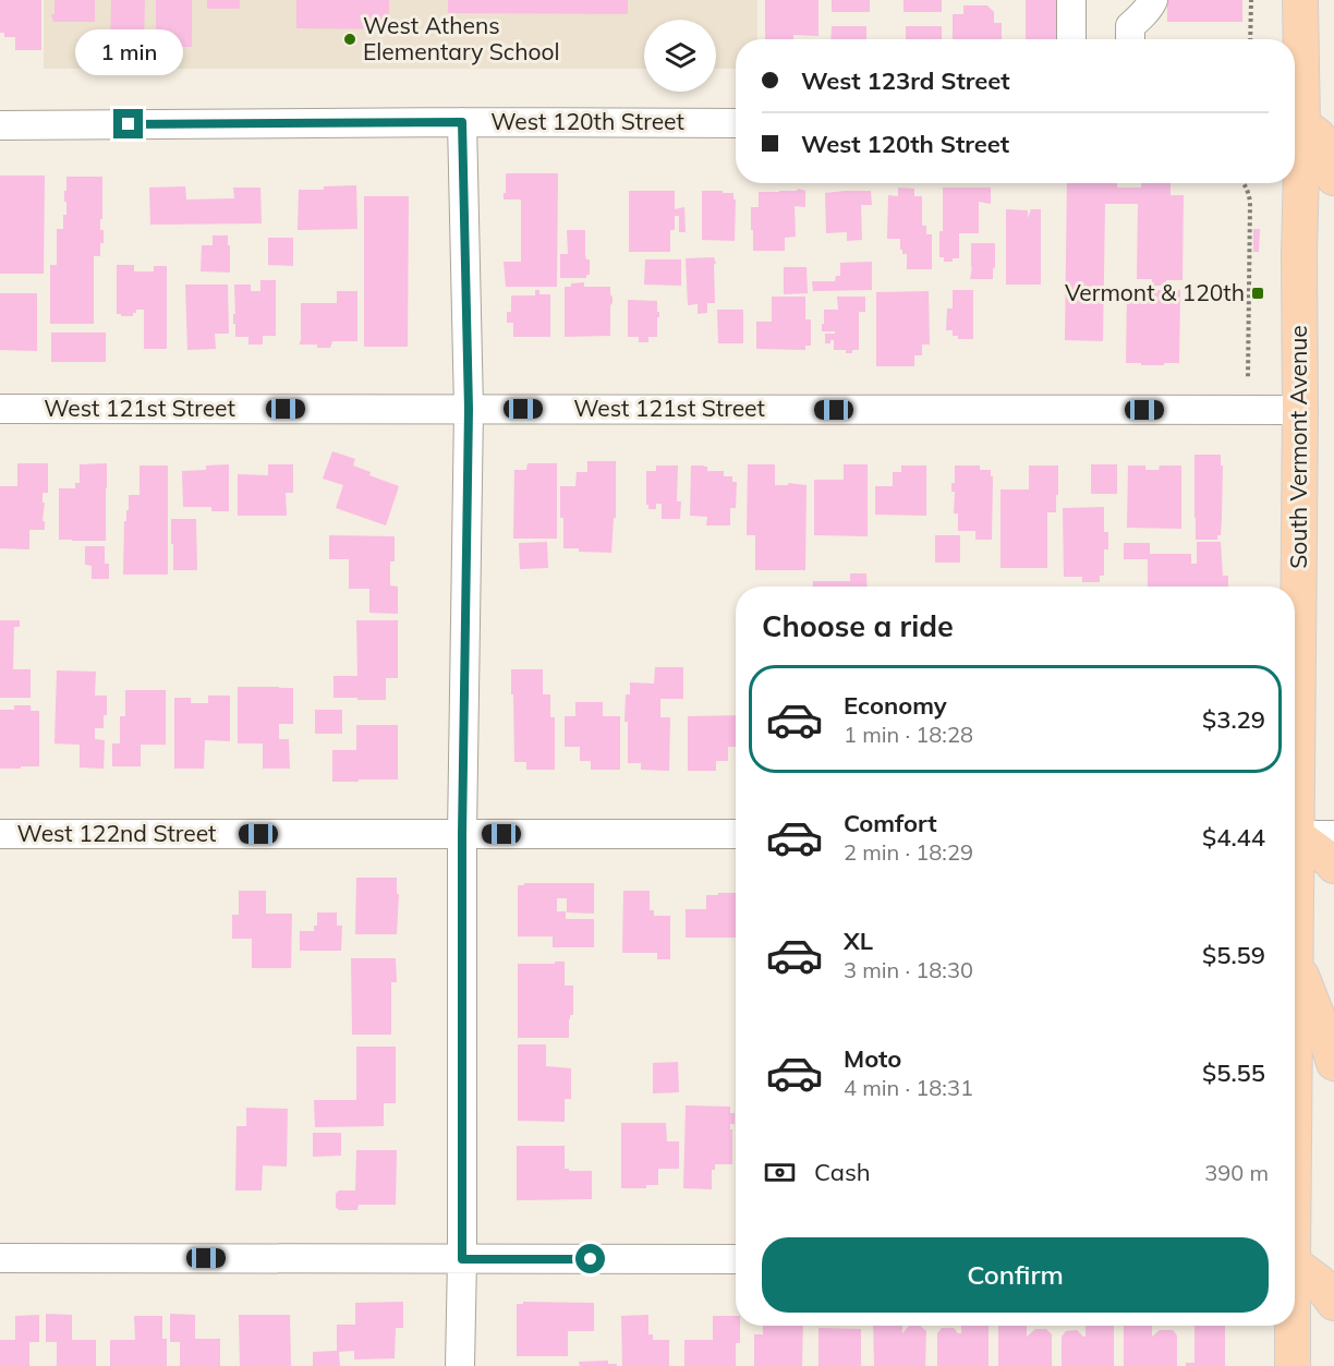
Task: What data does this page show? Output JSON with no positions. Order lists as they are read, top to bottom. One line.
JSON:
{"streets":{"main road":["South Vermont Avenue"],"street":["West 120th Street","West 121st Street","West 122nd Street"]},"crossings":[["West 121st Street","South Vermont Avenue"]],"places":{"other":["West Athens Elementary School"],"transit":["Vermont & 120th"]},"page":{"bubble":"1 min","banner":["West 123rd Street","West 120th Street"],"heading":"Choose a ride","list":[{"name":"Economy","note":"1 min · 18:28","value":"$3.29"},{"name":"Comfort","note":"2 min · 18:29","value":"$4.44"},{"name":"XL","note":"3 min · 18:30","value":"$5.59"},{"name":"Moto","note":"4 min · 18:31","value":"$5.55"}],"pay":["Cash","390 m"],"buttons":"Confirm"}}
